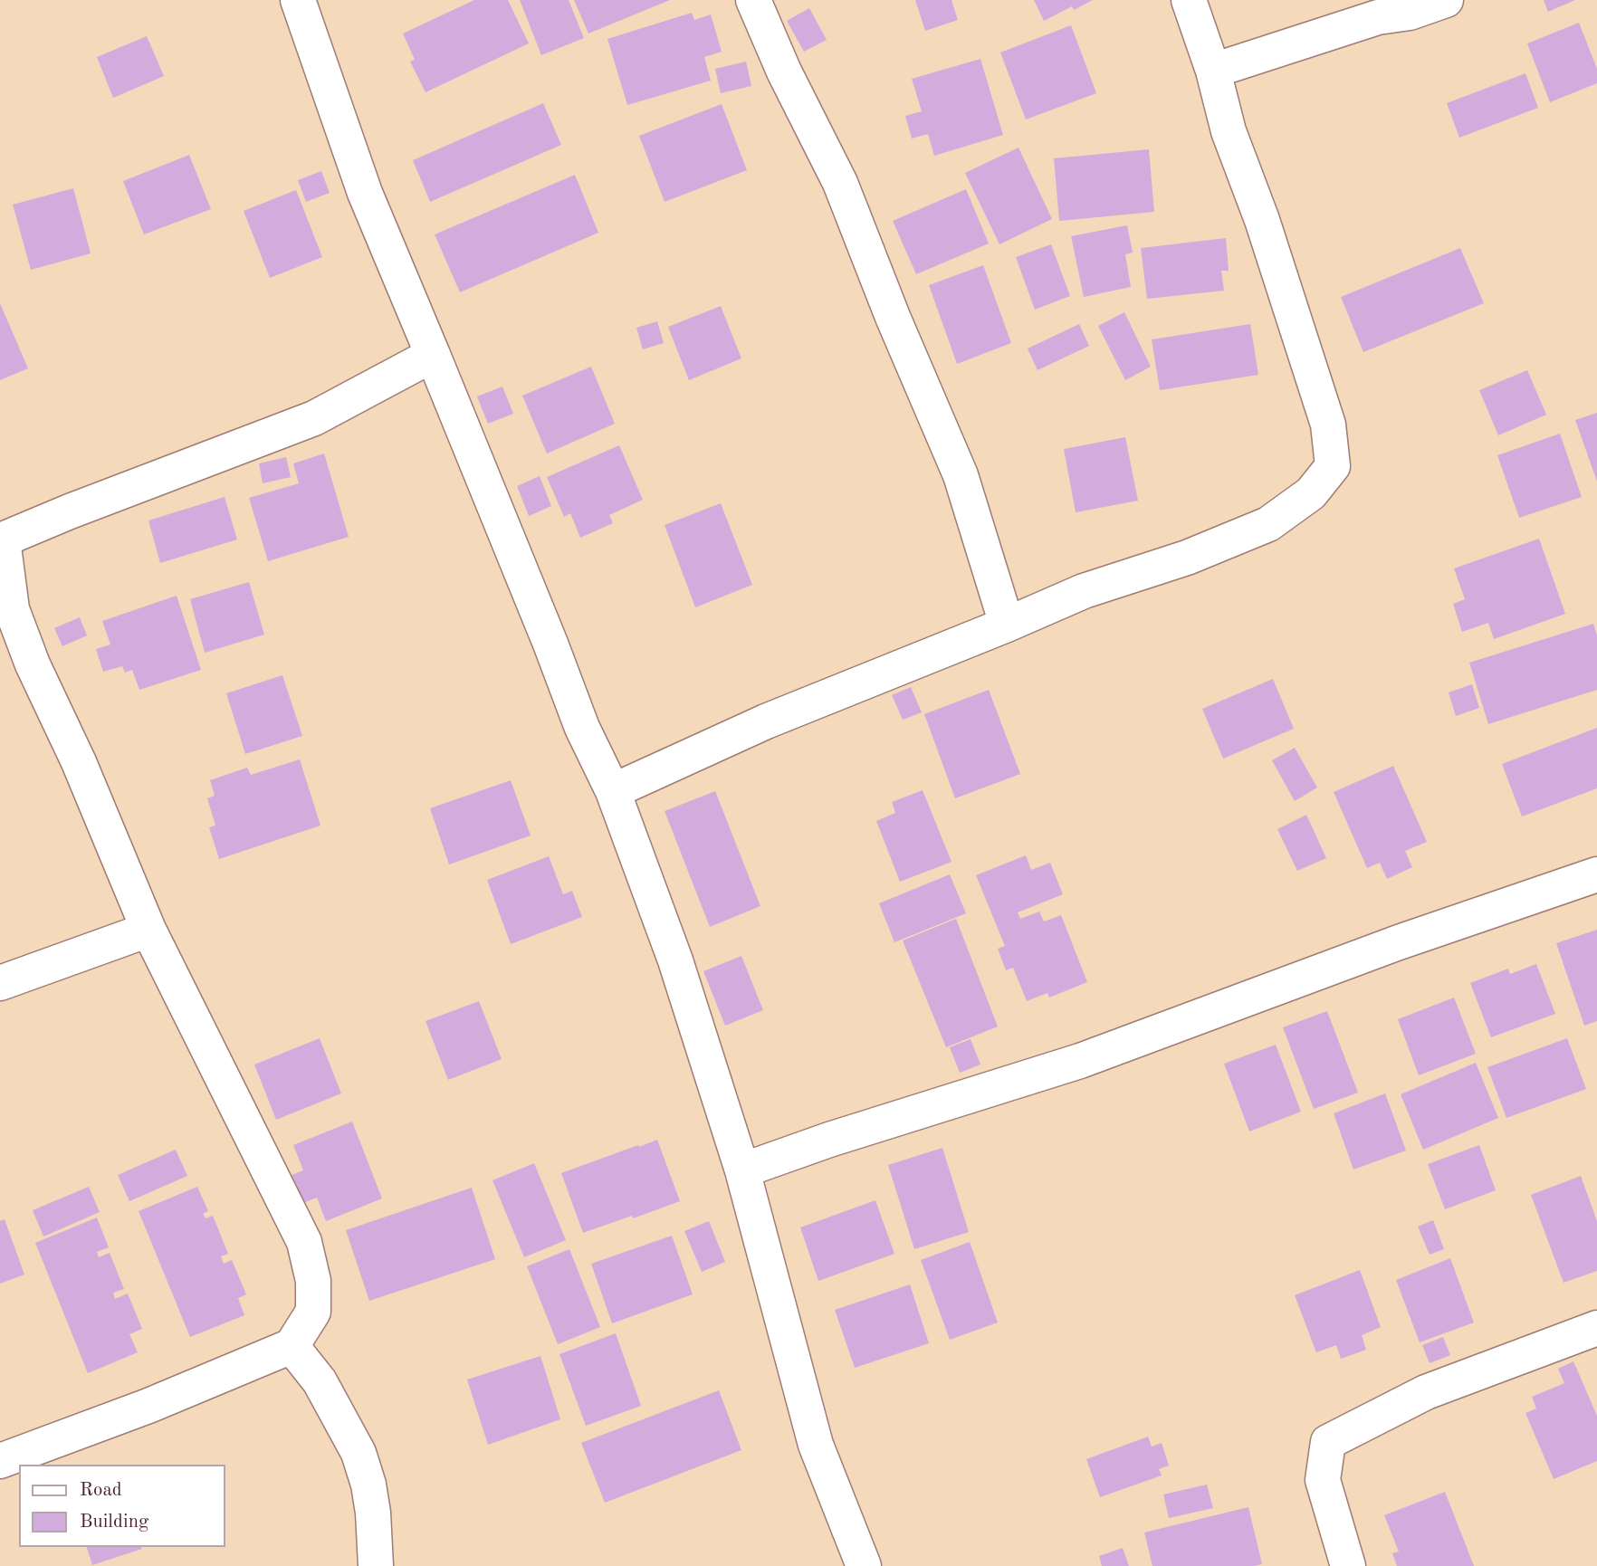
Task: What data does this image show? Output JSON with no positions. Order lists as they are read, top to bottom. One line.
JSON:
{"legend":["Road","Building"]}
